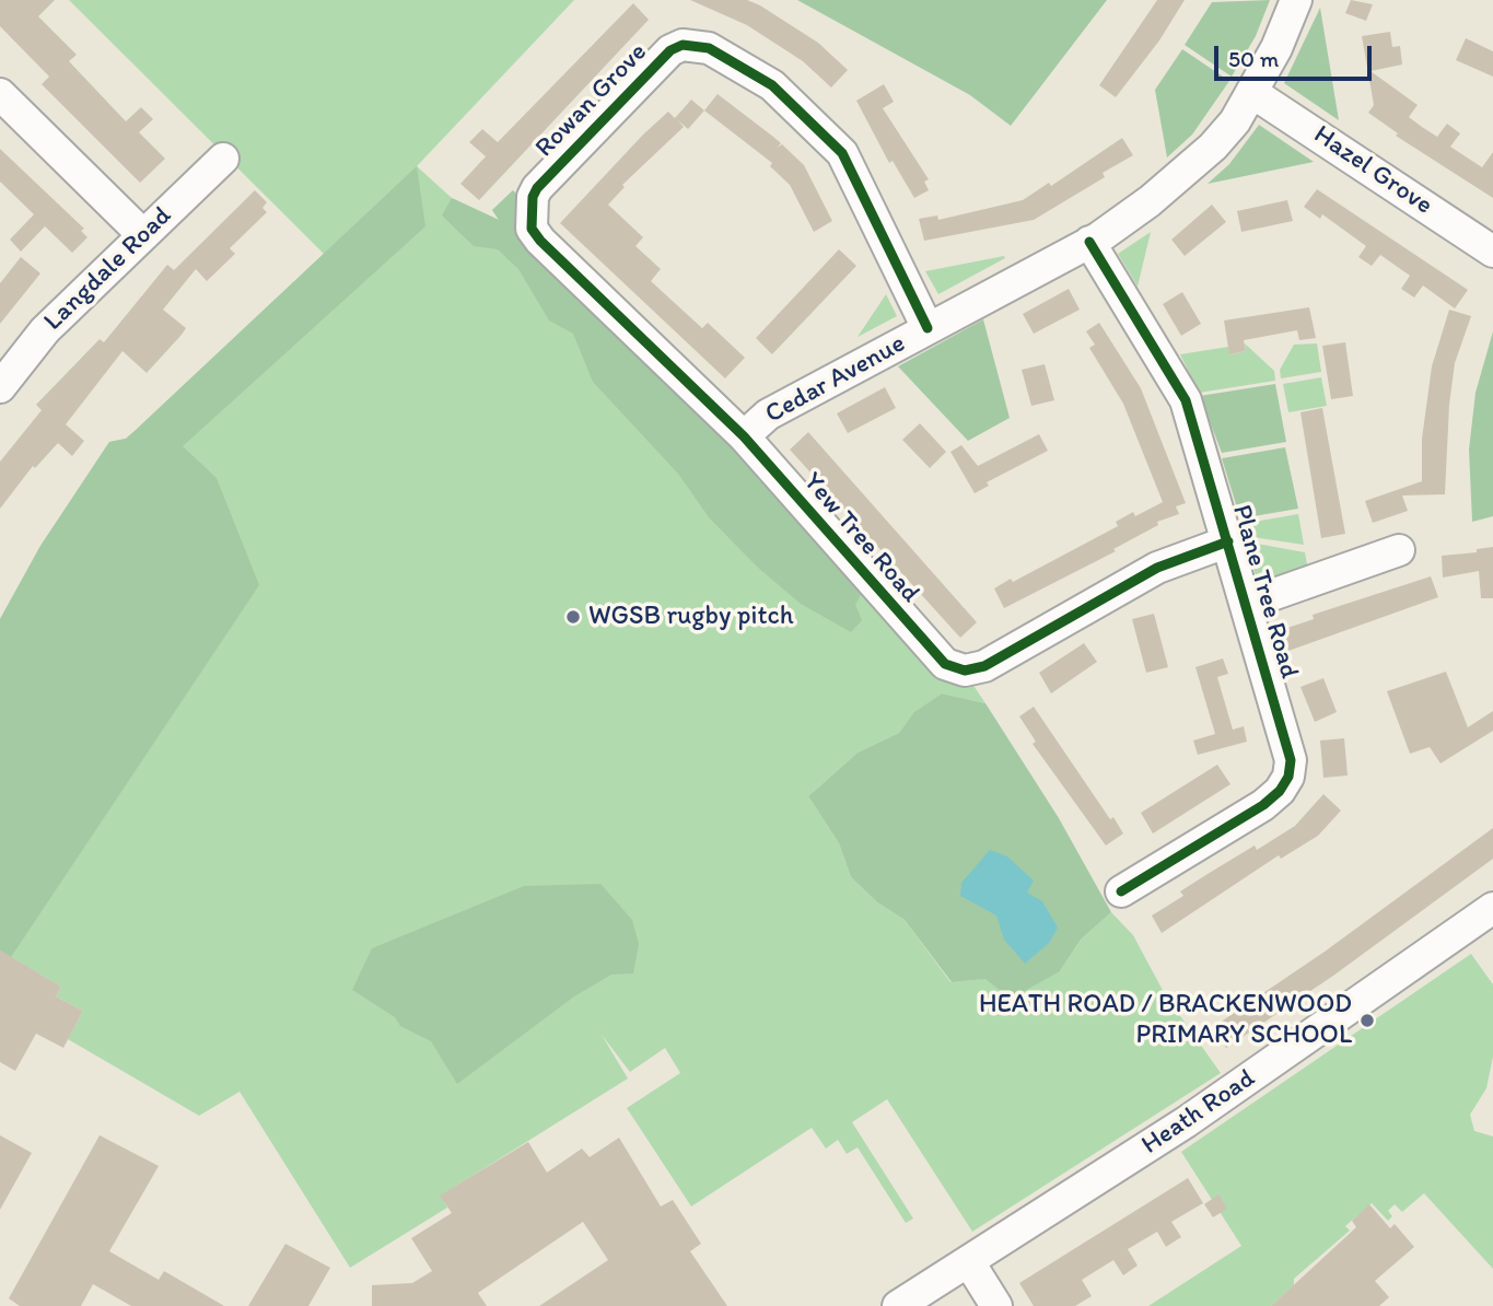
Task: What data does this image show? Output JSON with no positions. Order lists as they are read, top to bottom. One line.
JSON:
{"streets":{"street":["Rowan Grove","Hazel Grove","Langdale Road","Cedar Avenue","Yew Tree Road","Plane Tree Road","Heath Road"]},"crossings":[["Rowan Grove","Cedar Avenue"],["Rowan Grove","Yew Tree Road"],["Hazel Grove","Cedar Avenue"],["Cedar Avenue","Yew Tree Road"],["Cedar Avenue","Plane Tree Road"],["Yew Tree Road","Plane Tree Road"]],"places":["WGSB rugby pitch","HEATH ROAD / BRACKENWOOD PRIMARY SCHOOL"],"scale_bar":"50 m"}
